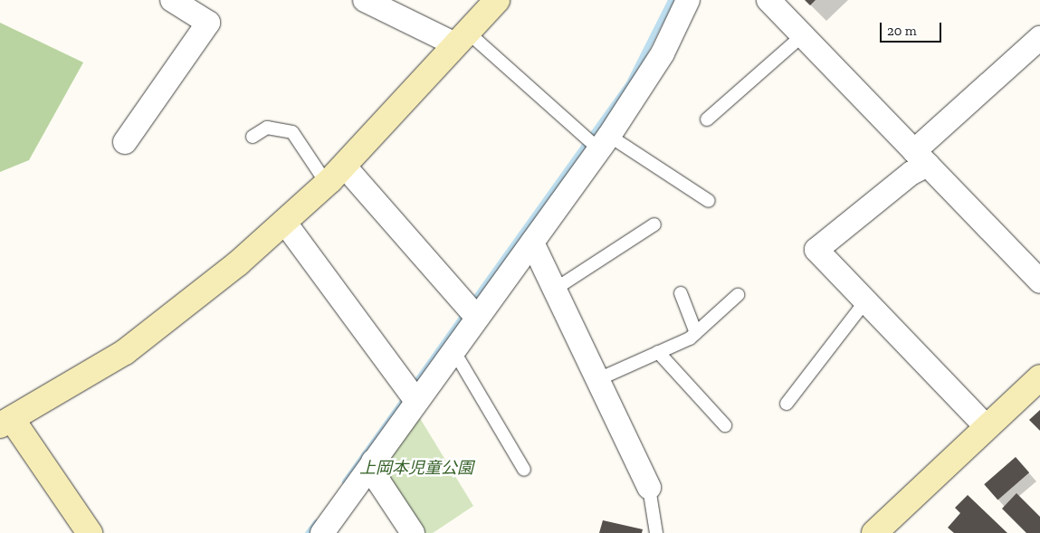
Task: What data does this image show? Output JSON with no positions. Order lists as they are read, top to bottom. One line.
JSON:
{"parks":["上岡本児童公園"],"scale_bar":"20 m"}
